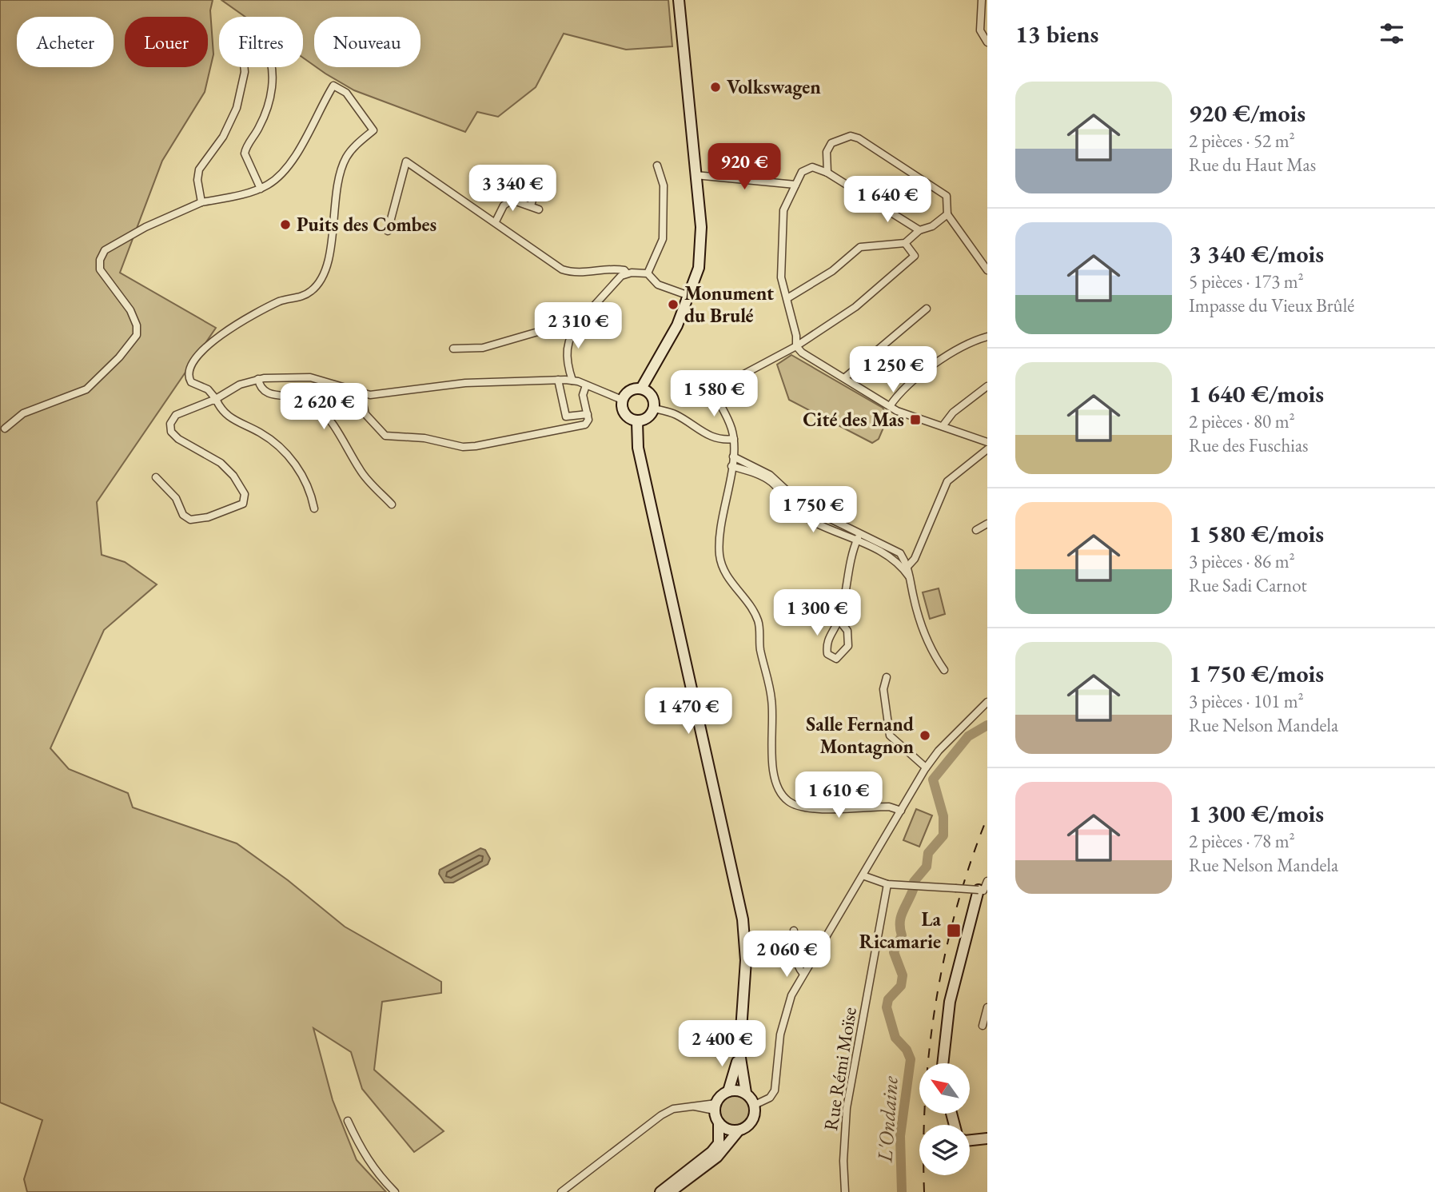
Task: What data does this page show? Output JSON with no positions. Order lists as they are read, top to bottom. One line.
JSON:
{"streets":{"street":["Rue Rémi Moïse"]},"water":["L'Ondaine"],"places":{"other":["Volkswagen","Puits des Combes","Monument du Brulé","Salle Fernand Montagnon"],"transit":["Cité des Mas","La Ricamarie"]},"north":"top left","page":{"heading":"13 biens","chip":["Acheter","Louer","Filtres","Nouveau"],"list":[{"name":"920 €/mois","note":"2 pièces · 52 m² · Rue du Haut Mas"},{"name":"3 340 €/mois","note":"5 pièces · 173 m² · Impasse du Vieux Brûlé"},{"name":"1 640 €/mois","note":"2 pièces · 80 m² · Rue des Fuschias"},{"name":"1 580 €/mois","note":"3 pièces · 86 m² · Rue Sadi Carnot"},{"name":"1 750 €/mois","note":"3 pièces · 101 m² · Rue Nelson Mandela"},{"name":"1 300 €/mois","note":"2 pièces · 78 m² · Rue Nelson Mandela"}],"price":["920 €","3 340 €","1 640 €","2 310 €","1 250 €","1 580 €","2 620 €","1 750 €","1 300 €","1 470 €","1 610 €","2 060 €","2 400 €"]}}
